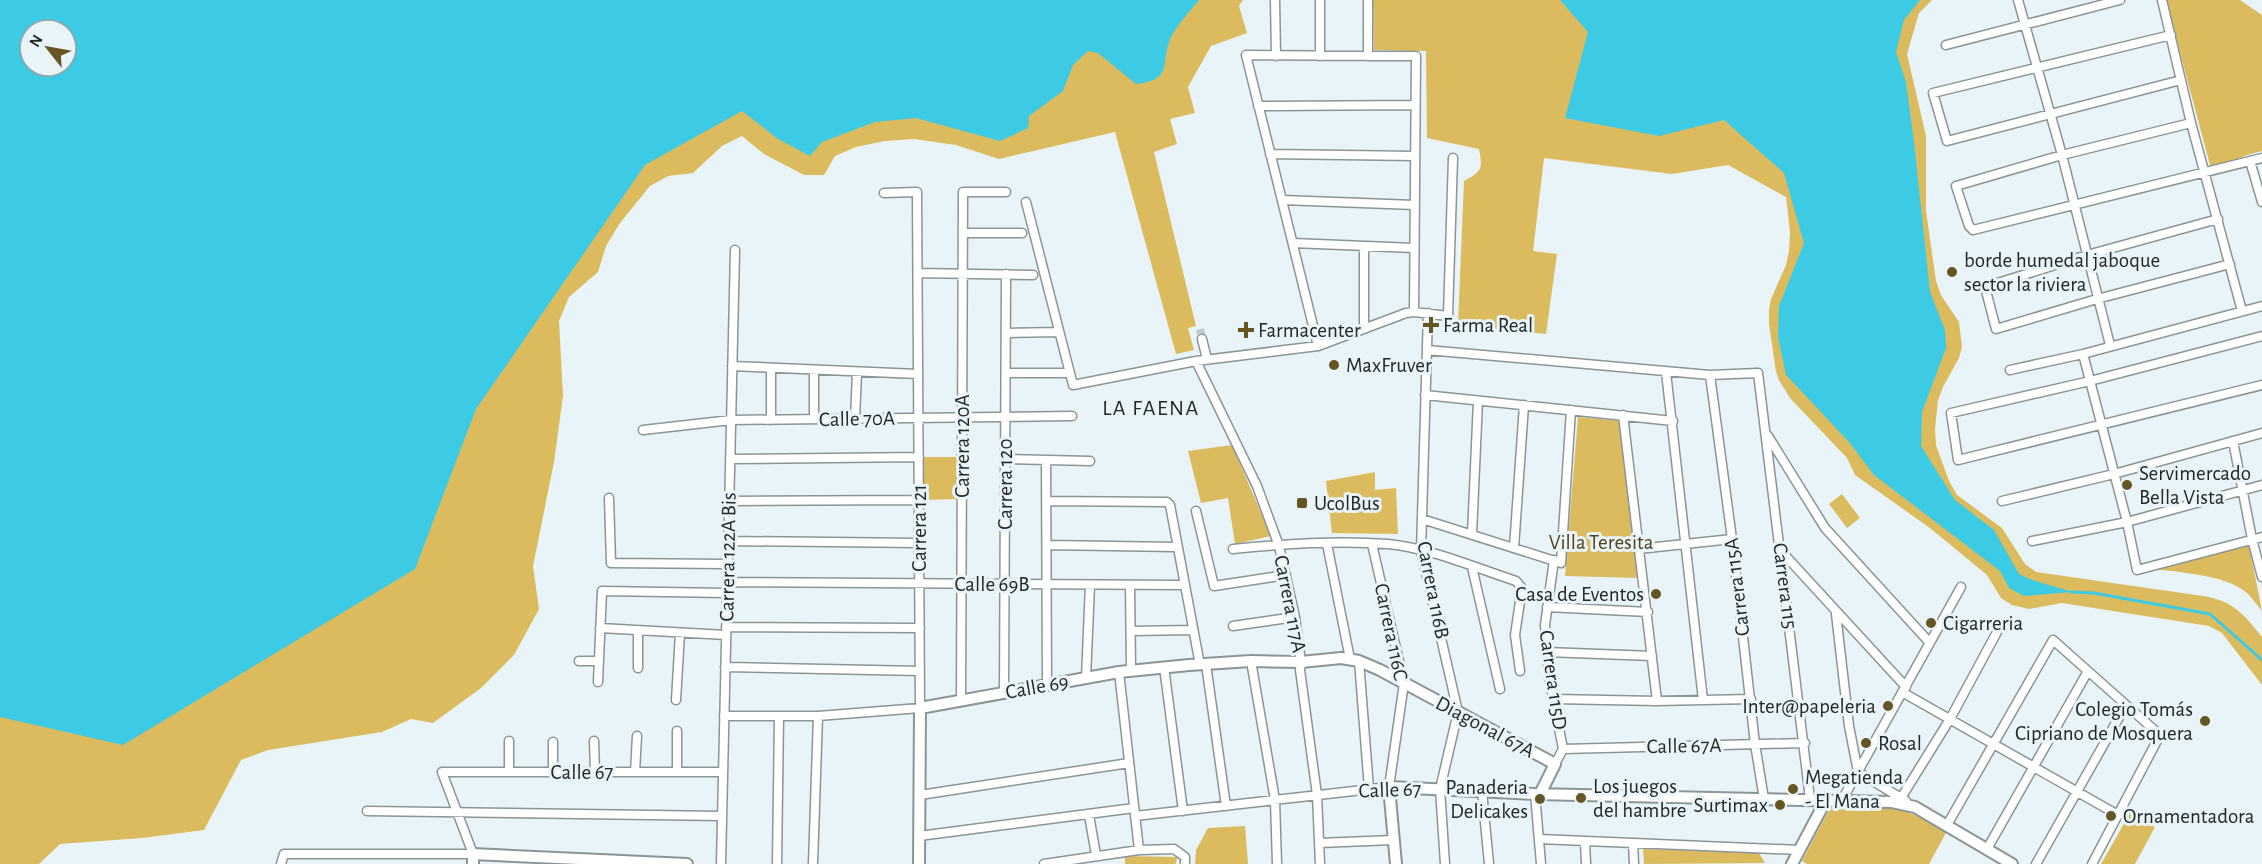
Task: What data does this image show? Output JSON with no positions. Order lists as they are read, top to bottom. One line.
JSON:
{"streets":{"street":["Calle 70A","Carrera 120A","Carrera 120","Carrera 121","Carrera 122A Bis","Calle 69B","Carrera 115","Carrera 115A","Carrera 116B","Carrera 117A","Carrera 116C","Carrera 115D","Calle 69","Diagonal 67A","Calle 67A","Calle 67"]},"crossings":[["Calle 70A","Carrera 120A"],["Calle 70A","Carrera 120"],["Calle 70A","Carrera 121"],["Calle 70A","Carrera 122A Bis"],["Carrera 120A","Calle 69B"],["Carrera 120A","Calle 69"],["Carrera 120","Calle 69B"],["Carrera 120","Calle 69"],["Carrera 121","Calle 69B"],["Carrera 121","Calle 69"],["Carrera 121","Calle 67"],["Carrera 122A Bis","Calle 69B"],["Carrera 122A Bis","Calle 69"],["Carrera 122A Bis","Calle 67"],["Carrera 115","Carrera 115A"],["Carrera 115","Calle 67A"],["Carrera 115","Calle 67"],["Carrera 115A","Calle 67A"],["Carrera 115A","Calle 67"],["Carrera 116B","Diagonal 67A"],["Carrera 116B","Calle 67"],["Carrera 117A","Calle 69"],["Carrera 117A","Calle 67"],["Carrera 116C","Diagonal 67A"],["Carrera 116C","Calle 67"],["Carrera 115D","Diagonal 67A"],["Carrera 115D","Calle 67A"],["Carrera 115D","Calle 67"],["Calle 69","Diagonal 67A"]],"districts":["LA FAENA"],"parks":["Villa Teresita"],"places":{"other":["borde humedal jaboque sector la riviera","MaxFruver","Servimercado Bella Vista","Casa de Eventos","Cigarreria","Inter@papeleria","Colegio Tomás Cipriano de Mosquera","Rosal","Megatienda - El Mana","Los juegos del hambre","Panaderia Delicakes","Surtimax","Ornamentadora"],"health":["Farma Real","Farmacenter"],"transit":["UcolBus"]},"north":"top left"}
